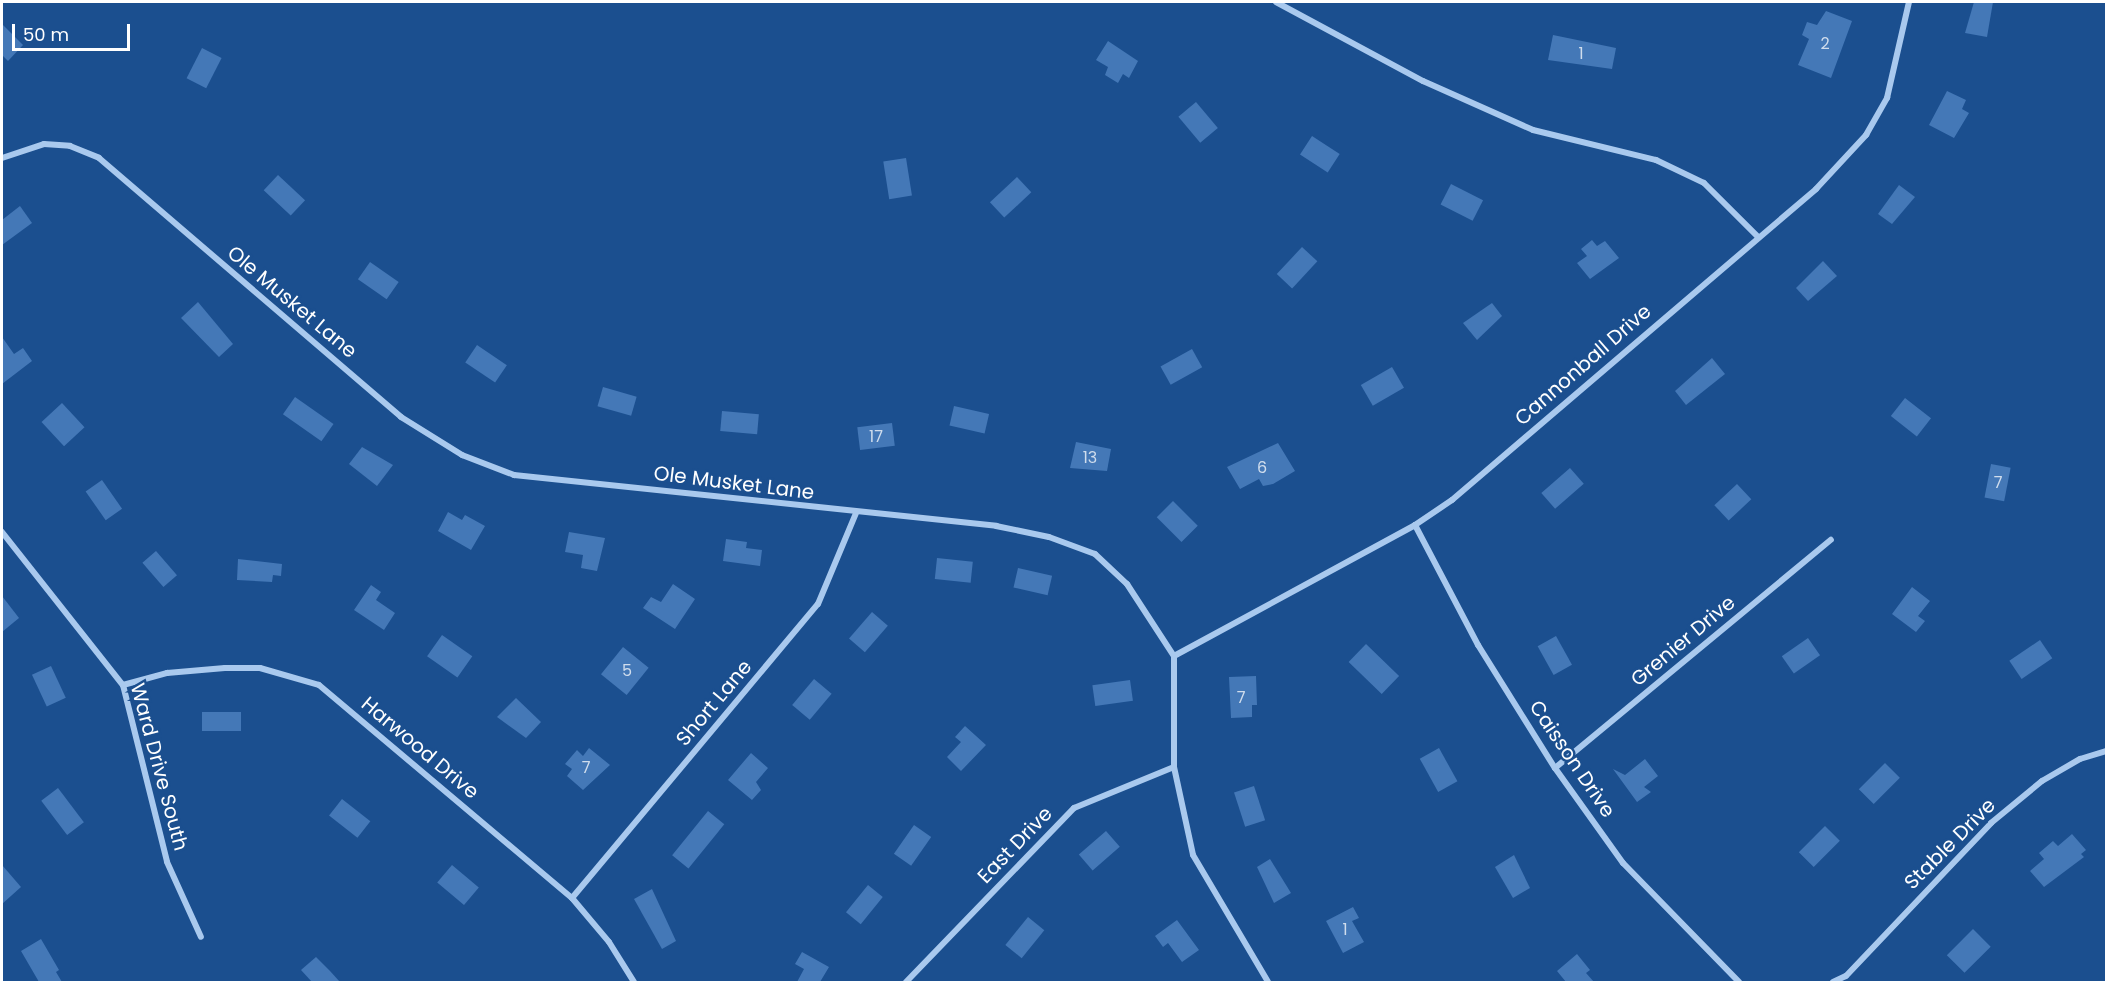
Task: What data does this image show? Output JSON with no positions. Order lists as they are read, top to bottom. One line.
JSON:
{"streets":{"street":["Ole Musket Lane","Cannonball Drive","Grenier Drive","Short Lane","Harwood Drive","Caisson Drive","Ward Drive South","Stable Drive","East Drive"]},"crossings":[["Ole Musket Lane","Cannonball Drive"],["Ole Musket Lane","Short Lane"],["Cannonball Drive","Caisson Drive"],["Grenier Drive","Caisson Drive"],["Short Lane","Harwood Drive"],["Harwood Drive","Ward Drive South"]],"house_numbers":["2","1","17","13","6","7","5","7","7","1"],"scale_bar":"50 m"}
